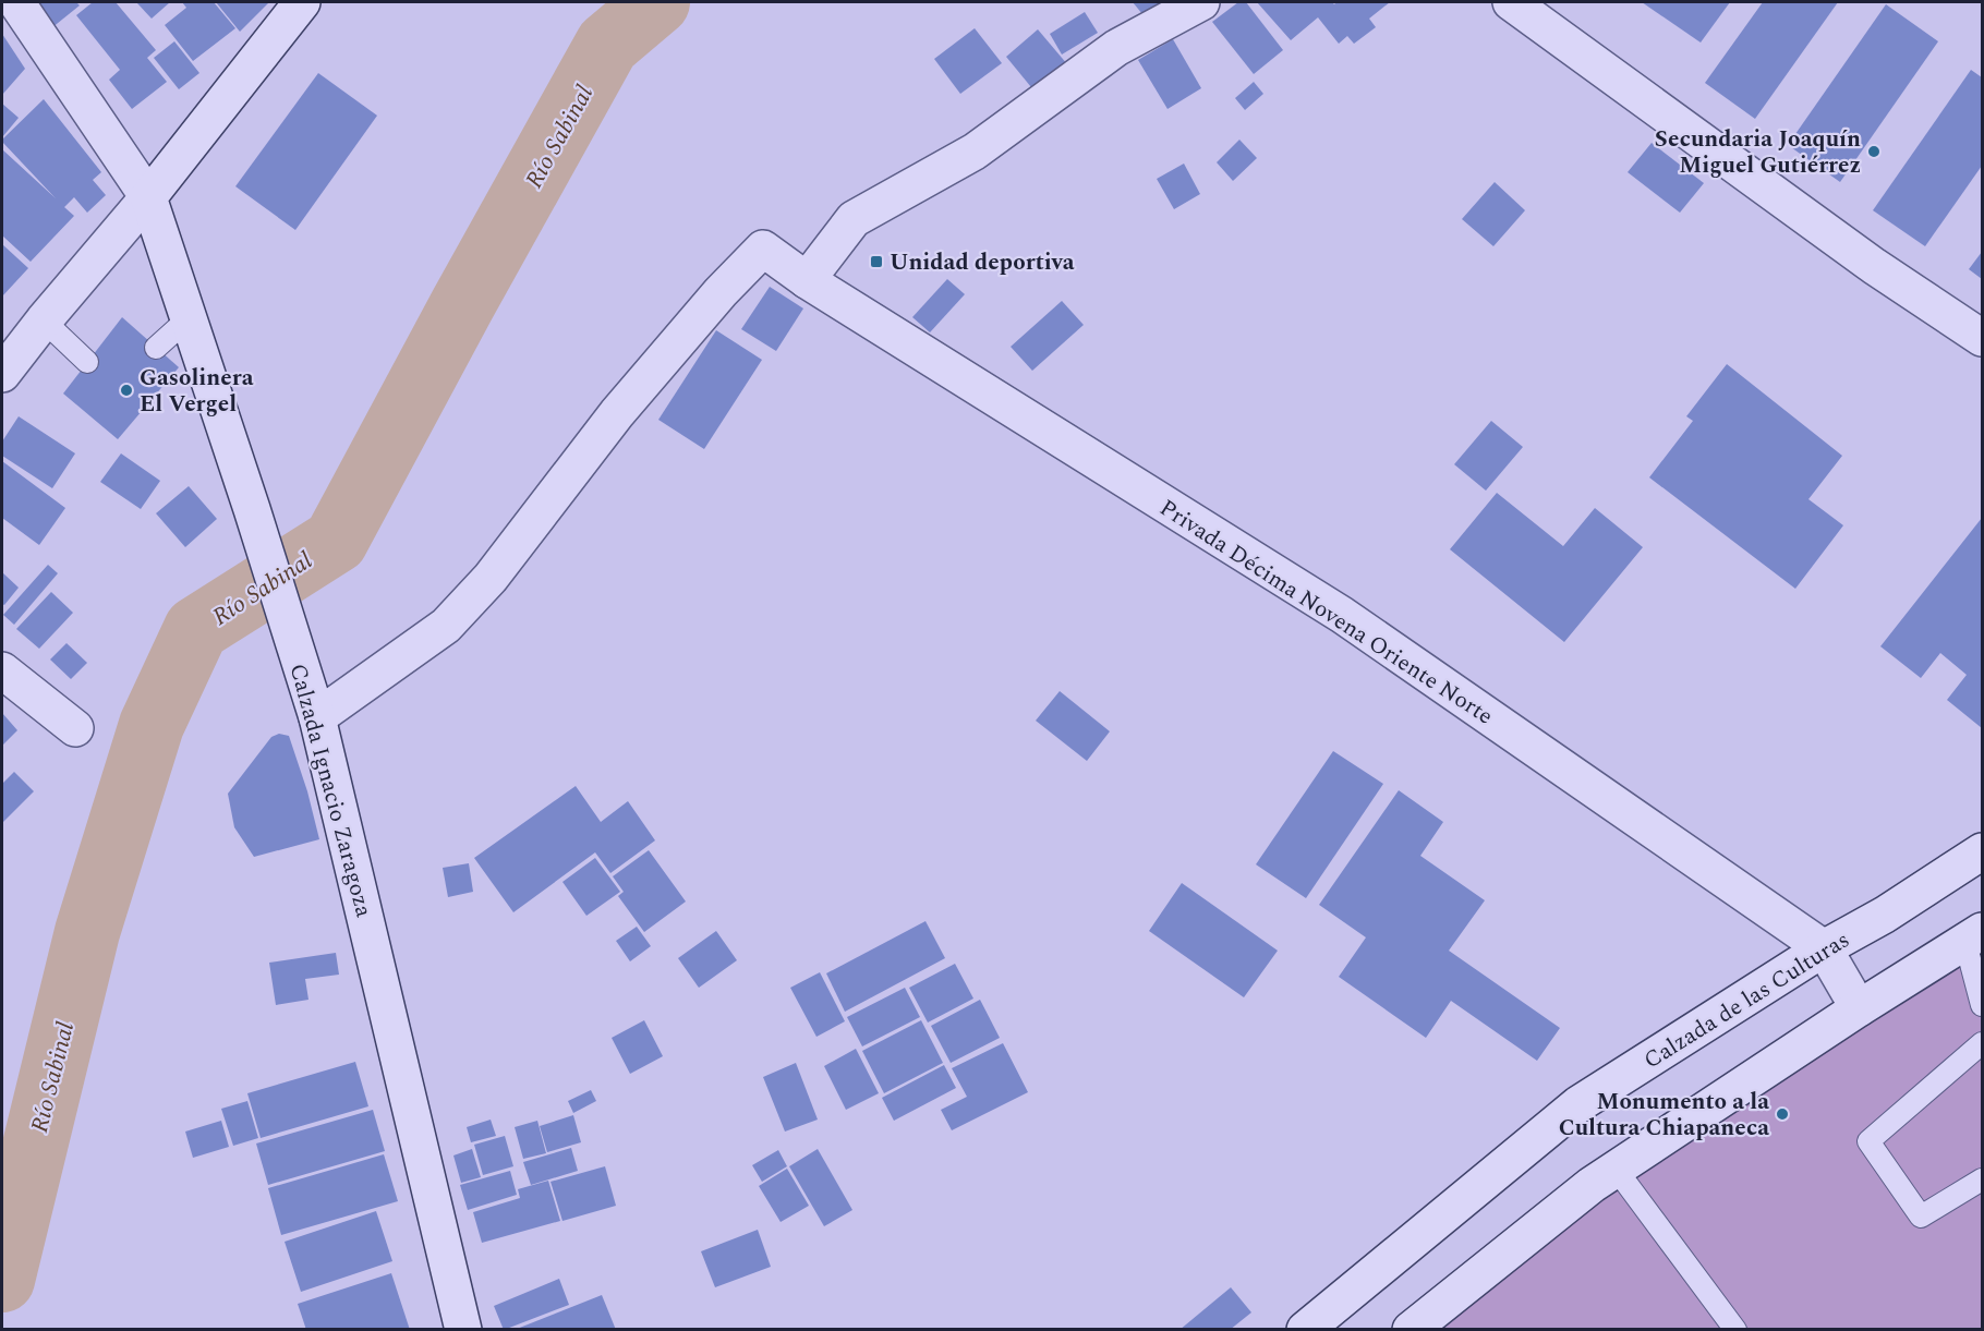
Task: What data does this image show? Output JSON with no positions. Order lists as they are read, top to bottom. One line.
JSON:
{"streets":{"street":["Privada Décima Novena Oriente Norte","Calzada Ignacio Zaragoza","Calzada de las Culturas"]},"crossings":[["Privada Décima Novena Oriente Norte","Calzada Ignacio Zaragoza"],["Privada Décima Novena Oriente Norte","Calzada de las Culturas"]],"water":["Río Sabinal"],"places":{"other":["Secundaria Joaquín Miguel Gutiérrez","Gasolinera El Vergel","Monumento a la Cultura Chiapaneca"],"transit":["Unidad deportiva"]}}
